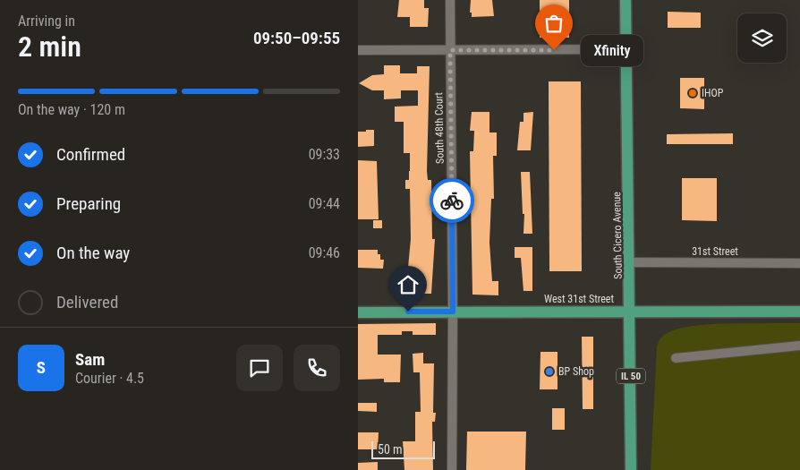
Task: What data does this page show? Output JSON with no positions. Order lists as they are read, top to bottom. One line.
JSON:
{"streets":{"main road":["South Cicero Avenue","West 31st Street","IL 50"],"street":["South 48th Court","31st Street"]},"crossings":[["South 48th Court","West 31st Street"],["South Cicero Avenue","31st Street"],["South Cicero Avenue","West 31st Street"]],"places":["Xfinity","IHOP","BP Shop"],"scale_bar":"50 m","page":{"heading":["2 min","Arriving in","09:50–09:55"],"panel":["Sam","Courier · 4.5"],"bubble":"Xfinity","bar":"On the way · 120 m","list":[["Confirmed","09:33"],["Preparing","09:44"],["On the way","09:46"],"Delivered"],"round":"S","scale":"50 m"}}
